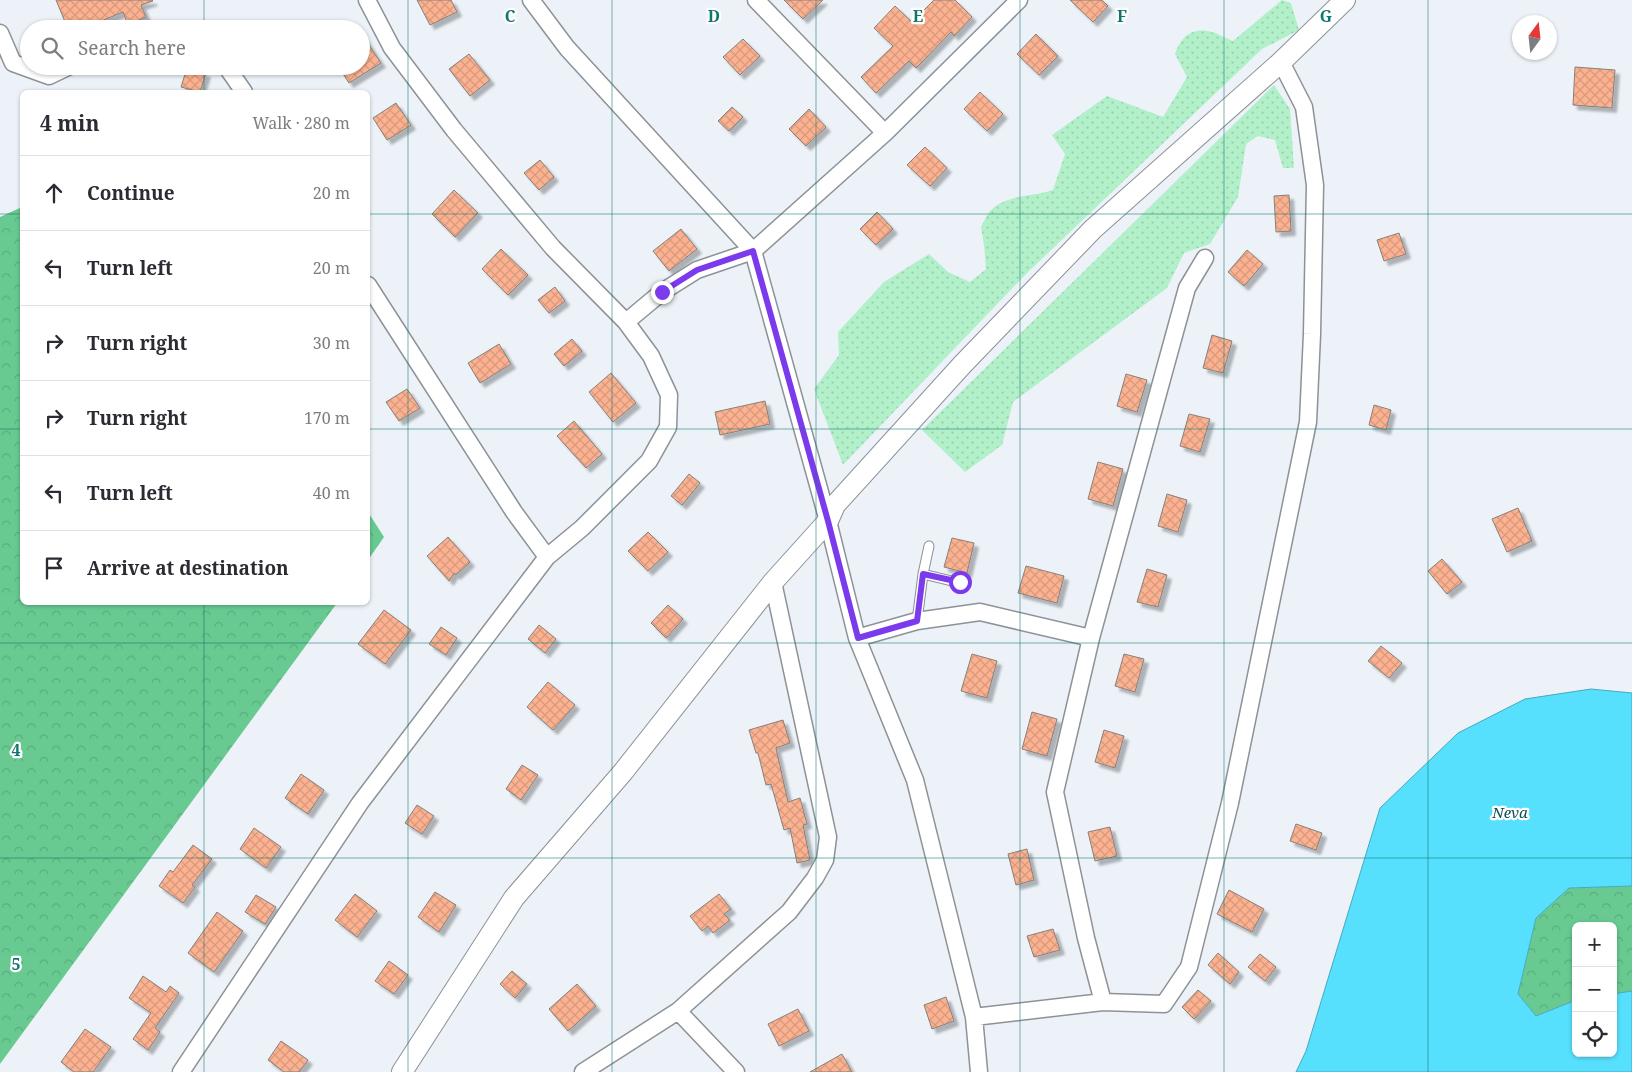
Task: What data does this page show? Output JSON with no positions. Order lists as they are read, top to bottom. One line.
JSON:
{"water":["Neva"],"north":"top","page":{"search":"Search here","heading":["4 min","Walk · 280 m"],"list":[["Continue","20 m"],["Turn left","20 m"],["Turn right","30 m"],["Turn right","170 m"],["Turn left","40 m"],"Arrive at destination"],"map_buttons":["+","−"]},"grid":{"columns":["C","D","E","F","G"],"rows":["4","5"]}}
